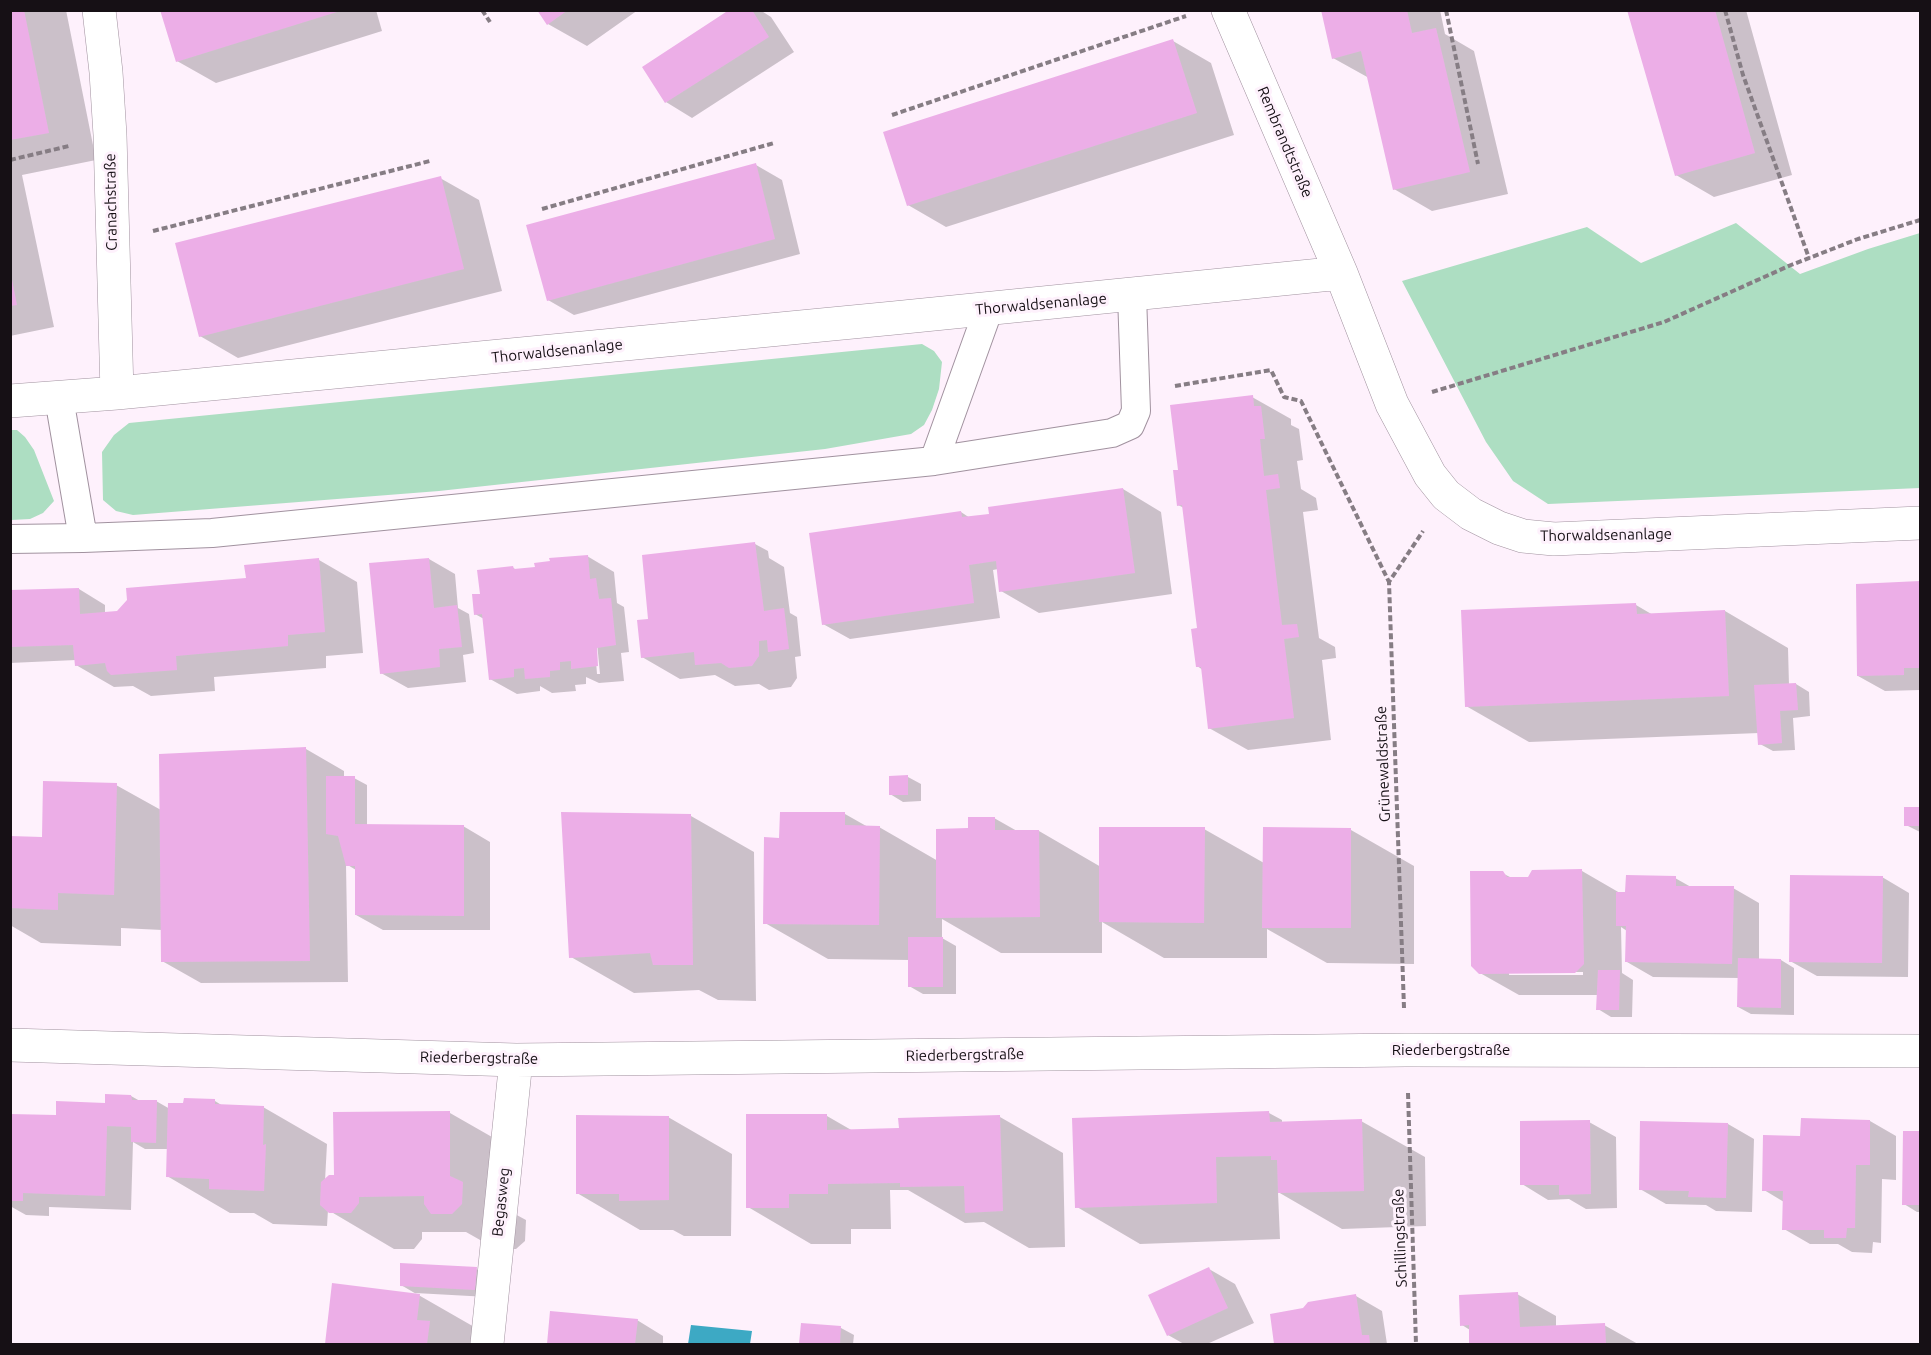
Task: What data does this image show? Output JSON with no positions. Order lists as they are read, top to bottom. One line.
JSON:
{"streets":{"street":["Rembrandtstraße","Cranachstraße","Thorwaldsenanlage","Riederbergstraße","Begasweg"],"path":["Grünewaldstraße","Schillingstraße"]},"crossings":[["Rembrandtstraße","Thorwaldsenanlage"],["Cranachstraße","Thorwaldsenanlage"],["Grünewaldstraße","Riederbergstraße"],["Riederbergstraße","Begasweg"]]}
